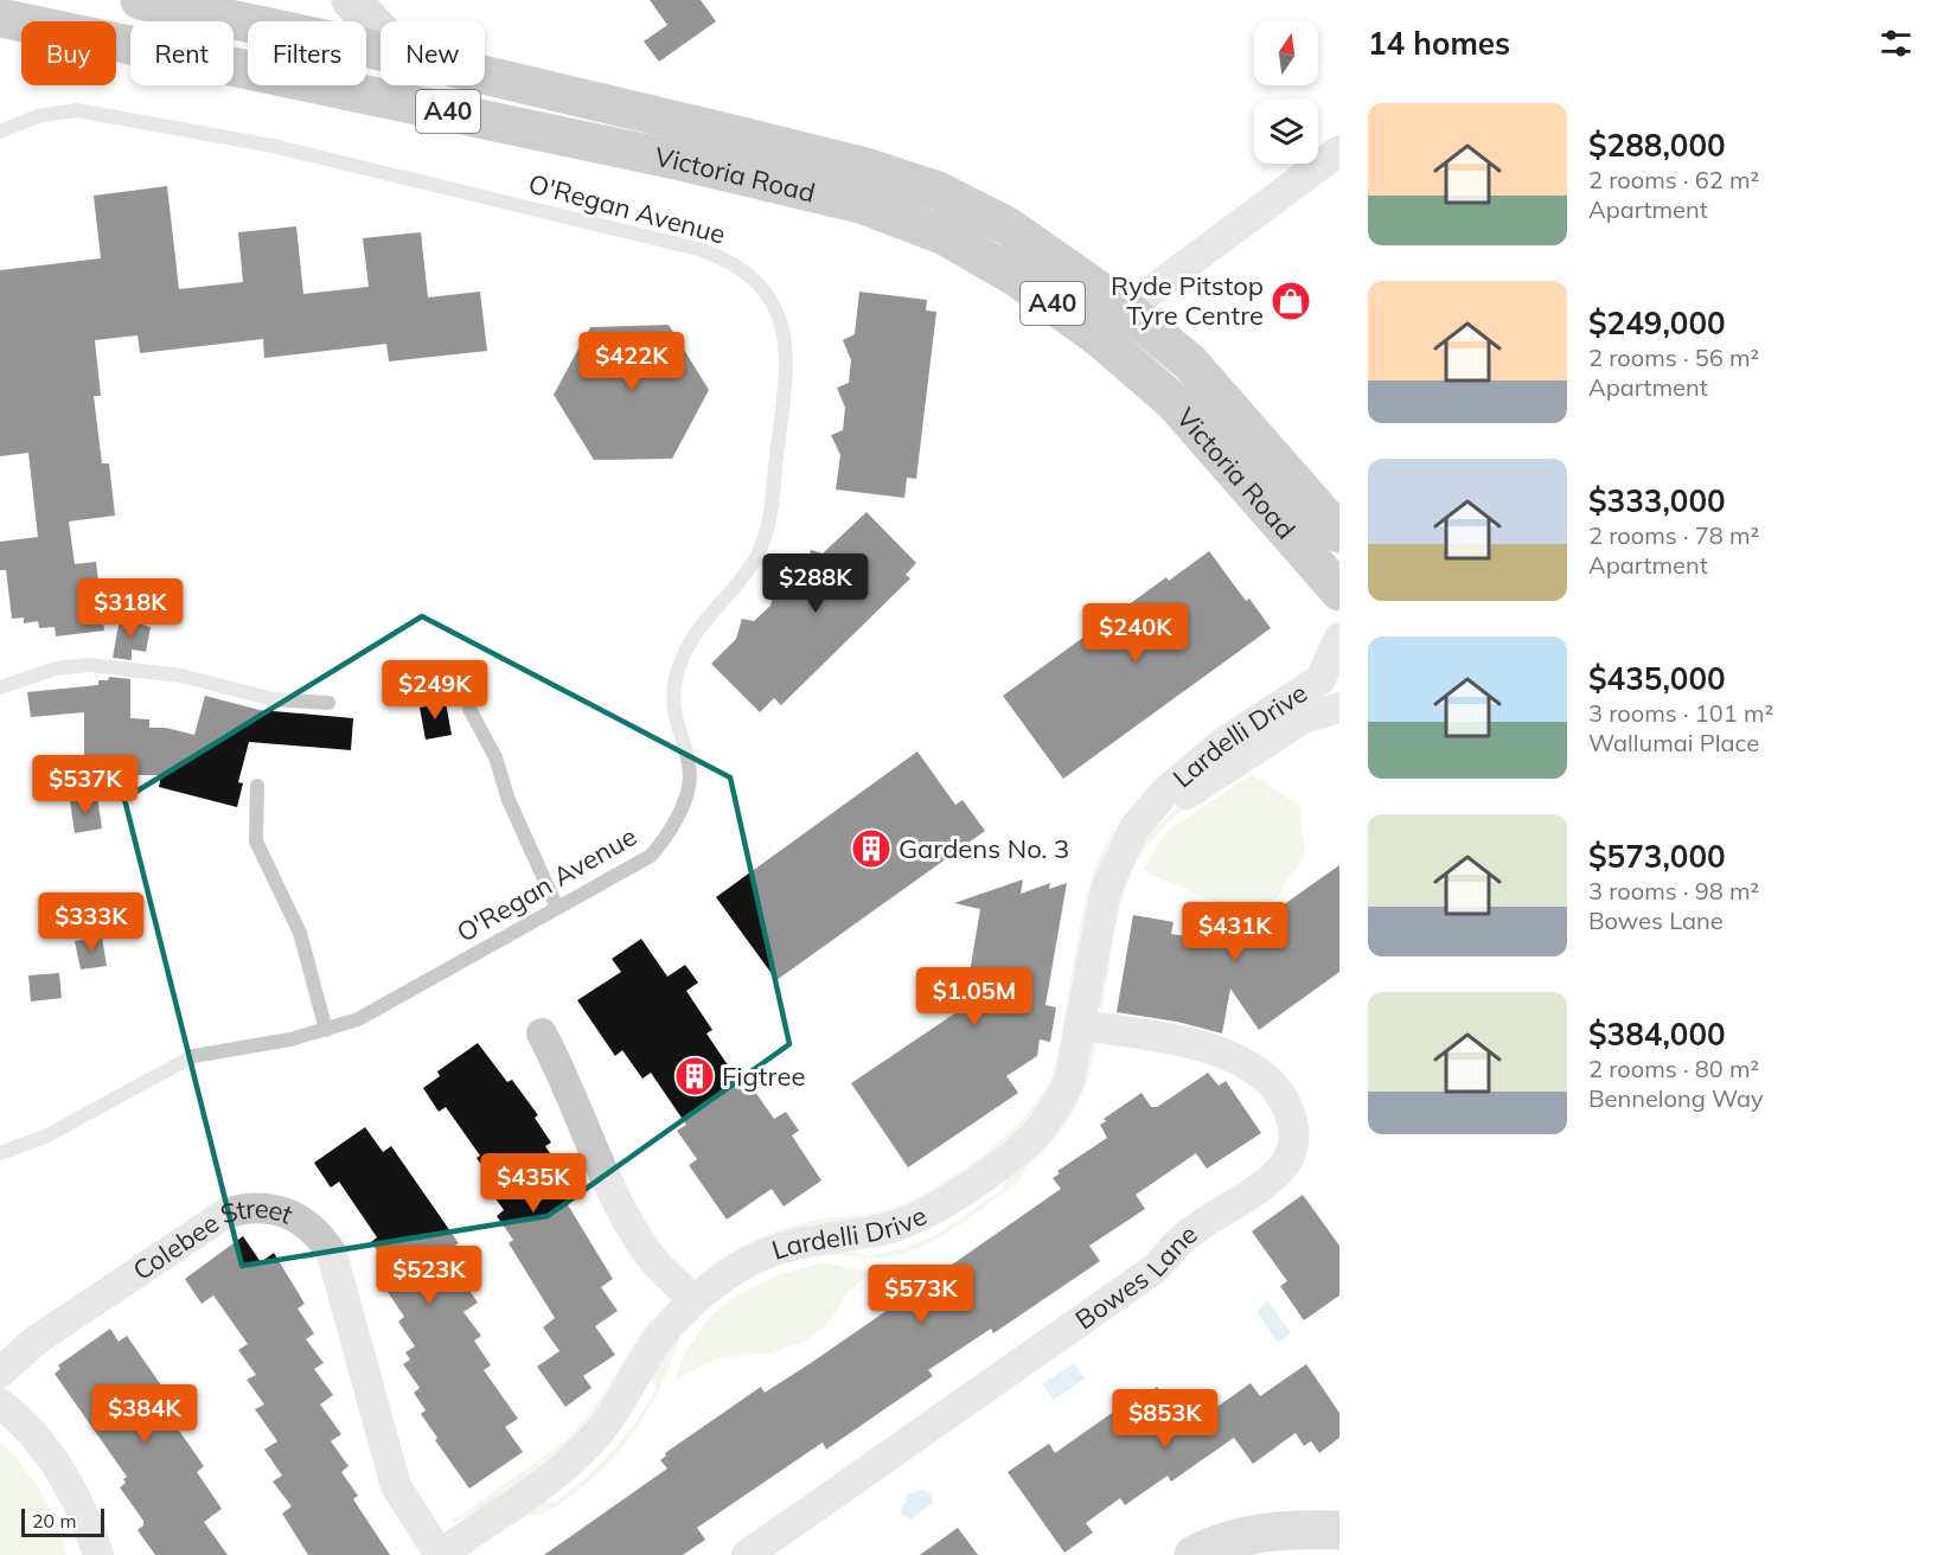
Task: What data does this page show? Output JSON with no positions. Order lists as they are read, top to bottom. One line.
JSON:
{"streets":{"highway":["A40","Victoria Road"],"street":["Lardelli Drive","Colebee Street","Bowes Lane"],"lane":["O'Regan Avenue"]},"crossings":[["Lardelli Drive","Colebee Street"],["Lardelli Drive","Bowes Lane"]],"places":{"shop":["Ryde Pitstop Tyre Centre"],"building":["Gardens No. 3","Figtree"]},"scale_bar":"20 m","north":"top","page":{"heading":"14 homes","chip":["Buy","Rent","Filters","New"],"list":[{"name":"$288,000","note":"2 rooms · 62 m² · Apartment"},{"name":"$249,000","note":"2 rooms · 56 m² · Apartment"},{"name":"$333,000","note":"2 rooms · 78 m² · Apartment"},{"name":"$435,000","note":"3 rooms · 101 m² · Wallumai Place"},{"name":"$573,000","note":"3 rooms · 98 m² · Bowes Lane"},{"name":"$384,000","note":"2 rooms · 80 m² · Bennelong Way"}],"price":["$422K","$288K","$318K","$240K","$249K","$537K","$333K","$431K","$1.05M","$435K","$523K","$573K","$384K","$853K"],"scale":"20 m"}}
